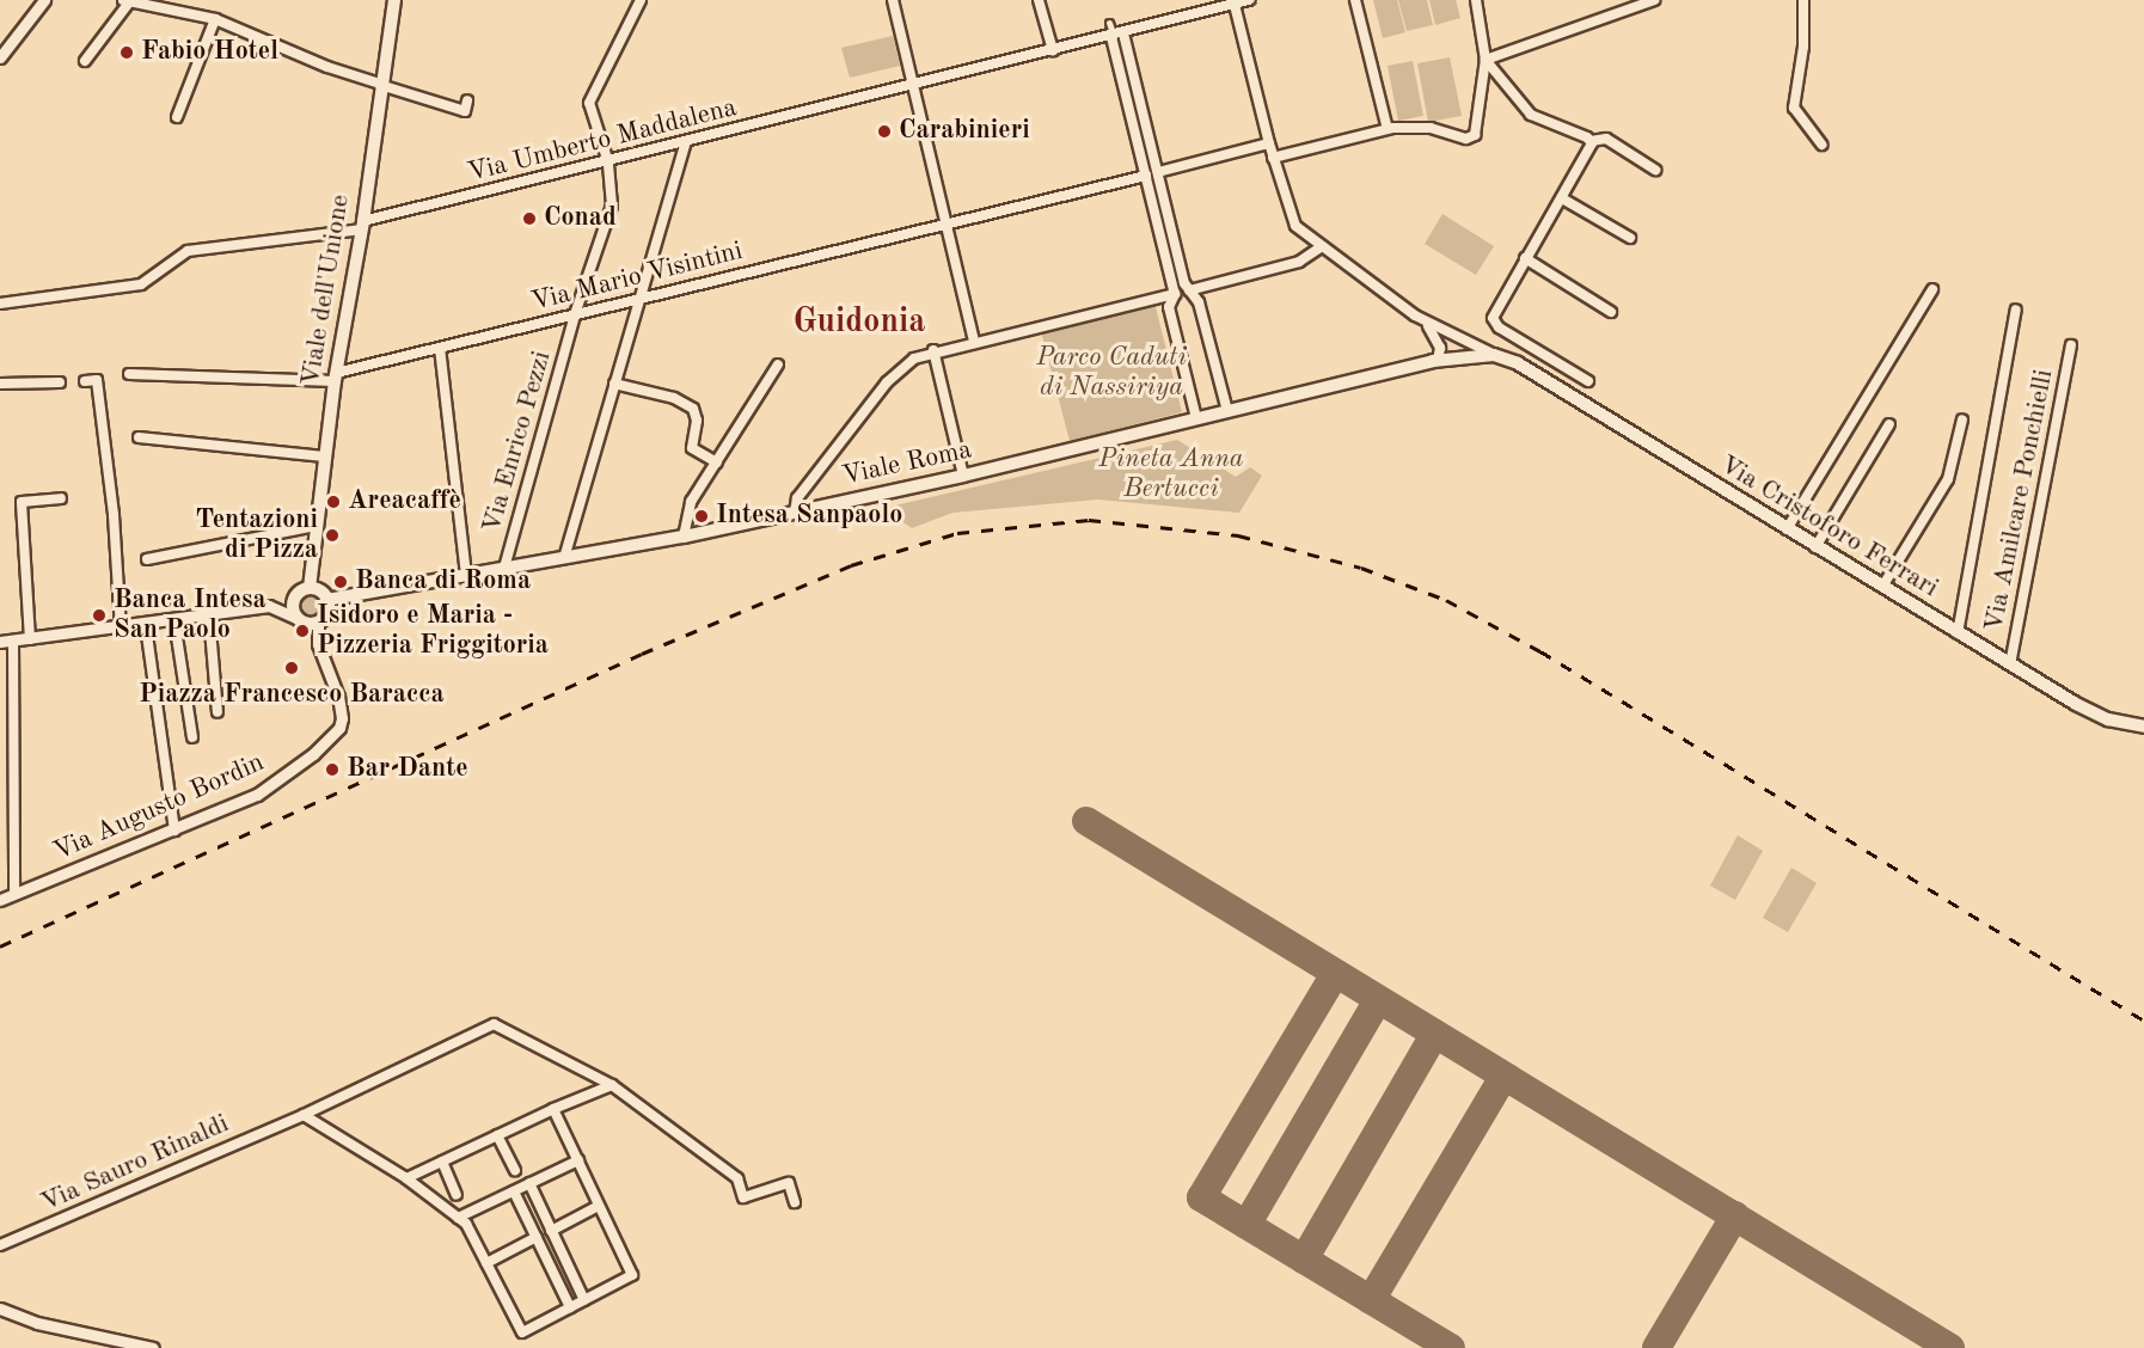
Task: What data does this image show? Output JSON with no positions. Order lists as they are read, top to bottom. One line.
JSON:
{"streets":{"main road":["Viale dell'Unione","Viale Roma","Via Cristoforo Ferrari"],"street":["Via Umberto Maddalena","Via Mario Visintini","Via Enrico Pezzi","Via Amilcare Ponchielli","Via Augusto Bordin","Via Sauro Rinaldi"]},"crossings":[["Via Umberto Maddalena","Viale dell'Unione"],["Via Umberto Maddalena","Via Enrico Pezzi"],["Via Mario Visintini","Viale dell'Unione"],["Via Mario Visintini","Via Enrico Pezzi"],["Viale dell'Unione","Viale Roma"],["Via Enrico Pezzi","Viale Roma"],["Viale Roma","Via Cristoforo Ferrari"],["Via Amilcare Ponchielli","Via Cristoforo Ferrari"]],"districts":["Guidonia"],"parks":["Parco Caduti di Nassiriya","Pineta Anna Bertucci"],"places":["Fabio Hotel","Carabinieri","Conad","Areacaffè","Intesa Sanpaolo","Tentazioni di Pizza","Banca di Roma","Banca Intesa San Paolo","Isidoro e Maria - Pizzeria Friggitoria","Piazza Francesco Baracca","Bar Dante"]}
